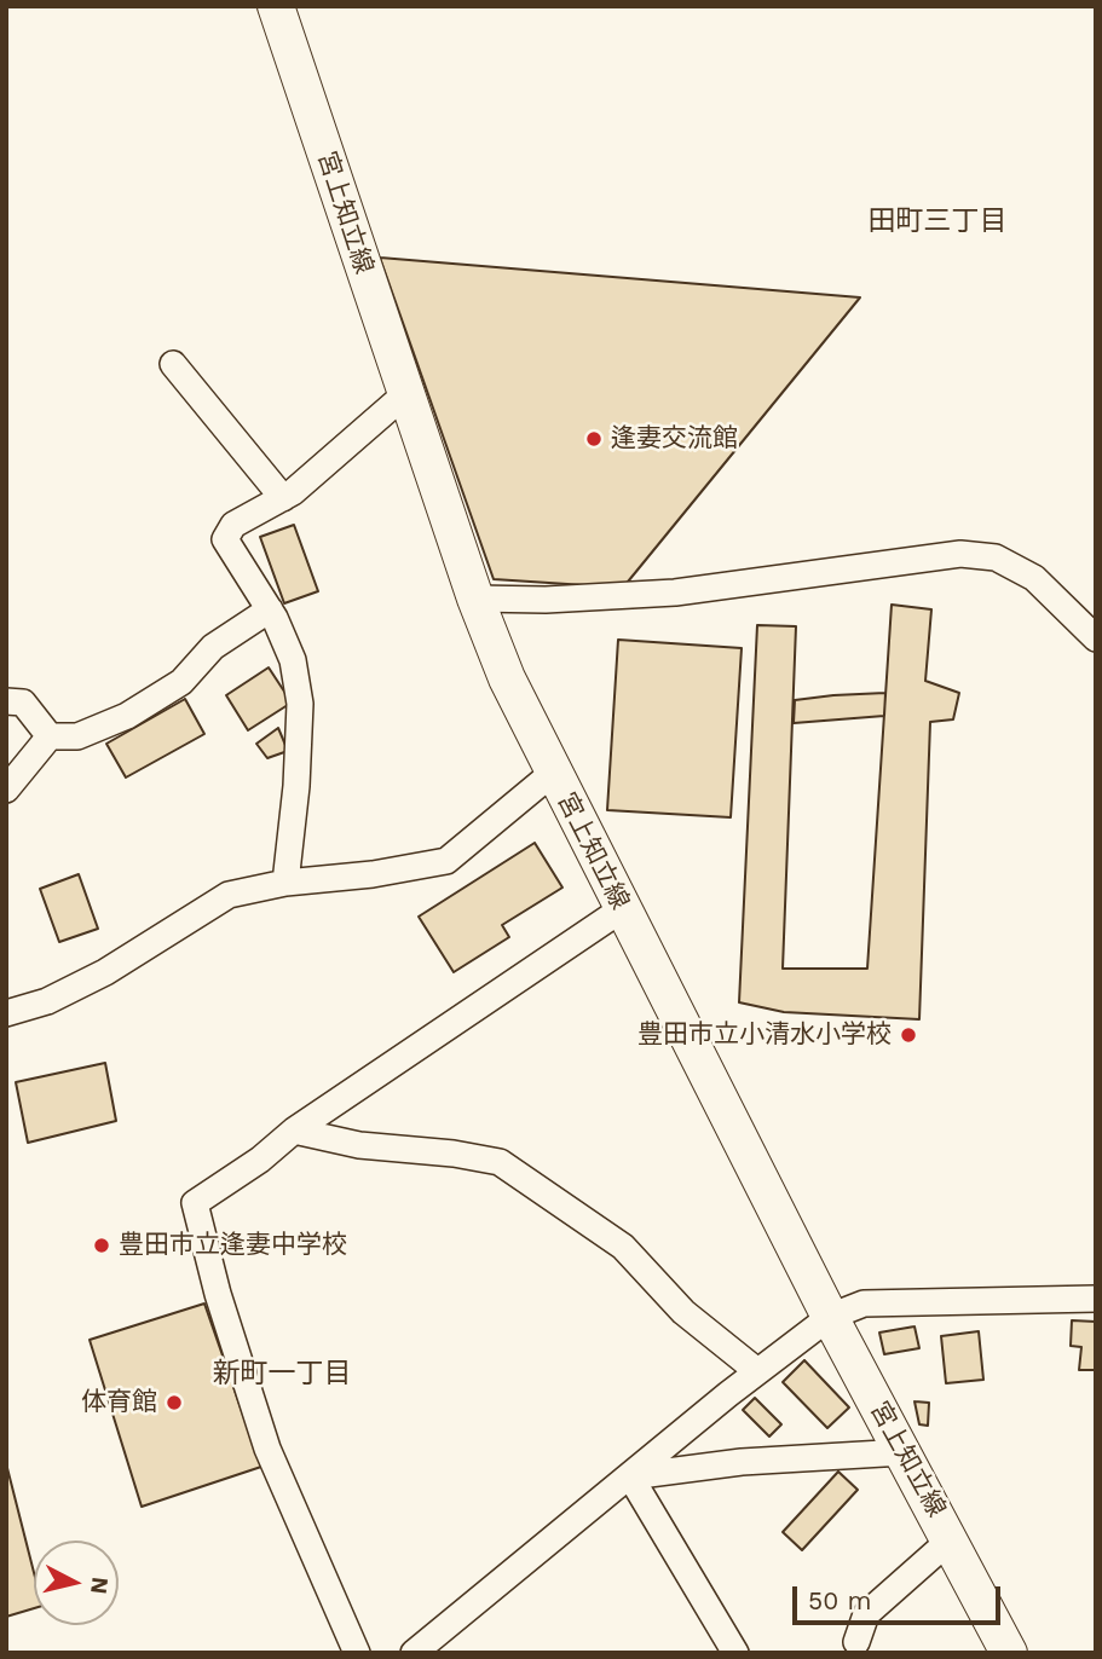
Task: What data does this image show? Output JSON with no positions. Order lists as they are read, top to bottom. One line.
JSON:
{"streets":{"main road":["宮上知立線"]},"districts":["田町三丁目","新町一丁目"],"places":["逢妻交流館","豊田市立小清水小学校","豊田市立逢妻中学校","体育館"],"scale_bar":"50 m","north":"right"}
